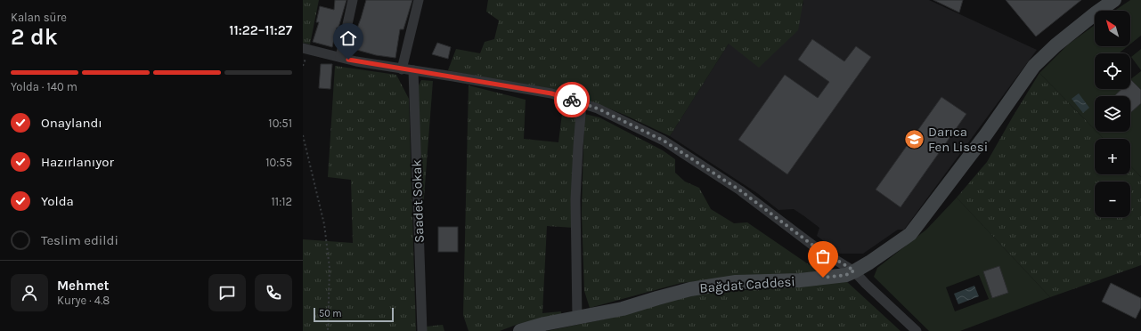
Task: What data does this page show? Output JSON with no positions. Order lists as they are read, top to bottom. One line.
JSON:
{"streets":{"street":["Saadet Sokak","Bağdat Caddesi"]},"places":{"school or university":["Darıca Fen Lisesi"]},"scale_bar":"50 m","north":"top left","page":{"heading":["2 dk","Kalan süre","11:22–11:27"],"panel":["Mehmet","Kurye · 4.8"],"map_buttons":["+","−"],"bar":"Yolda · 140 m","list":[["Onaylandı","10:51"],["Hazırlanıyor","10:55"],["Yolda","11:12"],"Teslim edildi"],"scale":"50 m"}}
